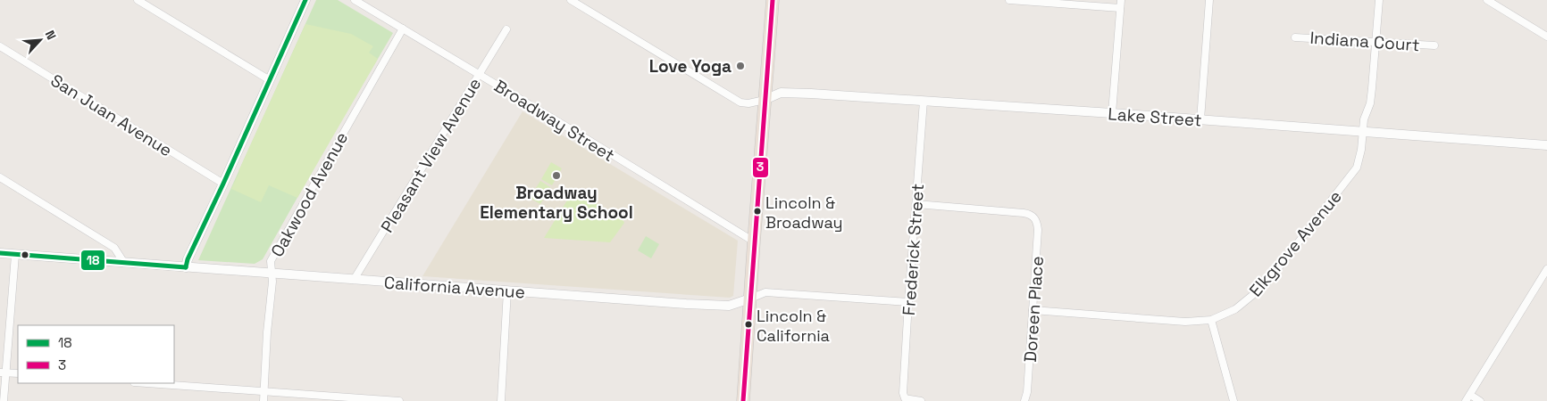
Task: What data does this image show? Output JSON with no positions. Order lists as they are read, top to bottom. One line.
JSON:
{"streets":{"street":["Indiana Court","San Juan Avenue","Lake Street","Broadway Street","Pleasant View Avenue","Oakwood Avenue","Elkgrove Avenue","Frederick Street","California Avenue","Doreen Place"]},"crossings":[["Indiana Court","Elkgrove Avenue"],["Lake Street","Elkgrove Avenue"],["Lake Street","Frederick Street"],["Broadway Street","Pleasant View Avenue"],["Broadway Street","Oakwood Avenue"],["Pleasant View Avenue","California Avenue"],["Oakwood Avenue","California Avenue"],["Elkgrove Avenue","Doreen Place"],["Frederick Street","California Avenue"],["Frederick Street","Doreen Place"]],"places":["Love Yoga","Broadway Elementary School","Lincoln & Broadway","Lincoln & California"],"lines":["transit line 18","transit line 3"],"legend":["18","3"],"north":"top right"}
